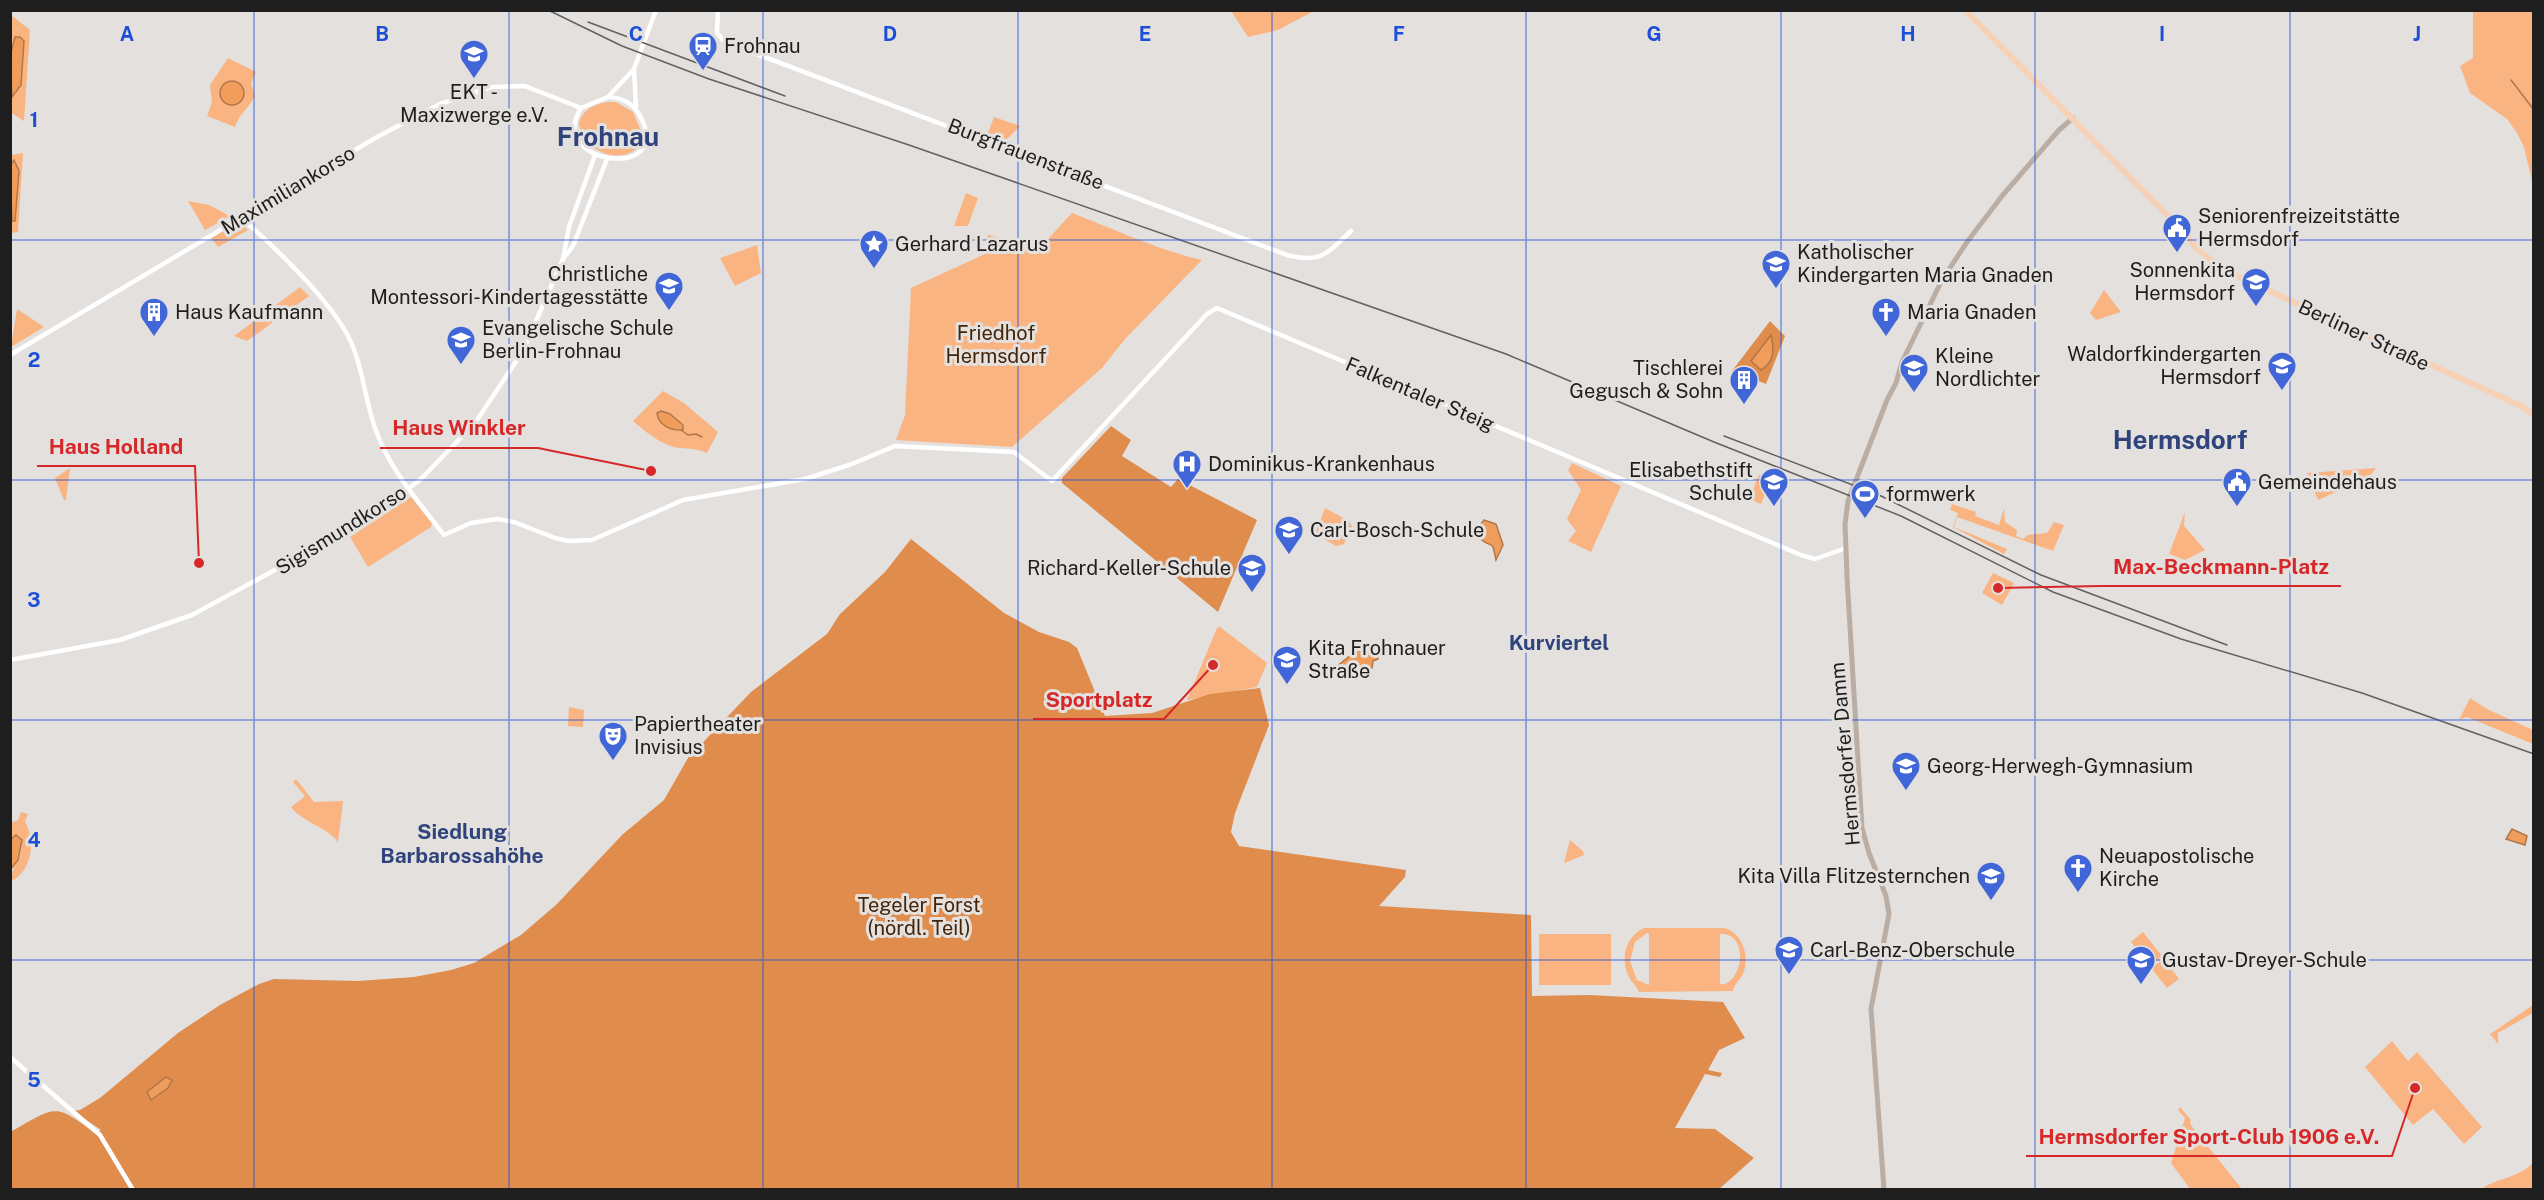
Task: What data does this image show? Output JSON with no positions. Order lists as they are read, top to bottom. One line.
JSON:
{"streets":{"main road":["Berliner Straße","Hermsdorfer Damm"],"street":["Burgfrauenstraße","Maximiliankorso","Falkentaler Steig","Sigismundkorso"]},"crossings":[["Maximiliankorso","Sigismundkorso"],["Berliner Straße","Hermsdorfer Damm"],["Falkentaler Steig","Sigismundkorso"],["Falkentaler Steig","Hermsdorfer Damm"]],"districts":["Frohnau","Hermsdorf","Kurviertel","Siedlung Barbarossahöhe"],"parks":["Friedhof Hermsdorf","Tegeler Forst (nördl. Teil)"],"places":{"station":["Frohnau"],"school or university":["EKT - Maxizwerge e.V.","Katholischer Kindergarten Maria Gnaden","Sonnenkita Hermsdorf","Christliche Montessori-Kindertagesstätte","Evangelische Schule Berlin-Frohnau","Waldorfkindergarten Hermsdorf","Kleine Nordlichter","Elisabethstift Schule","Carl-Bosch-Schule","Richard-Keller-Schule","Kita Frohnauer Straße","Georg-Herwegh-Gymnasium","Kita Villa Flitzesternchen","Carl-Benz-Oberschule","Gustav-Dreyer-Schule"],"public building":["Seniorenfreizeitstätte Hermsdorf","Gemeindehaus"],"place":["Gerhard Lazarus"],"building":["Haus Kaufmann","Tischlerei Gegusch & Sohn"],"church":["Maria Gnaden","Neuapostolische Kirche"],"other":["Haus Winkler","Haus Holland","Max-Beckmann-Platz","Sportplatz","Hermsdorfer Sport-Club 1906 e.V."],"hospital":["Dominikus-Krankenhaus"],"sports":["formwerk"],"theatre":["Papiertheater Invisius"]},"grid":{"columns":["A","B","C","D","E","F","G","H","I","J"],"rows":["1","2","3","4","5"]}}
